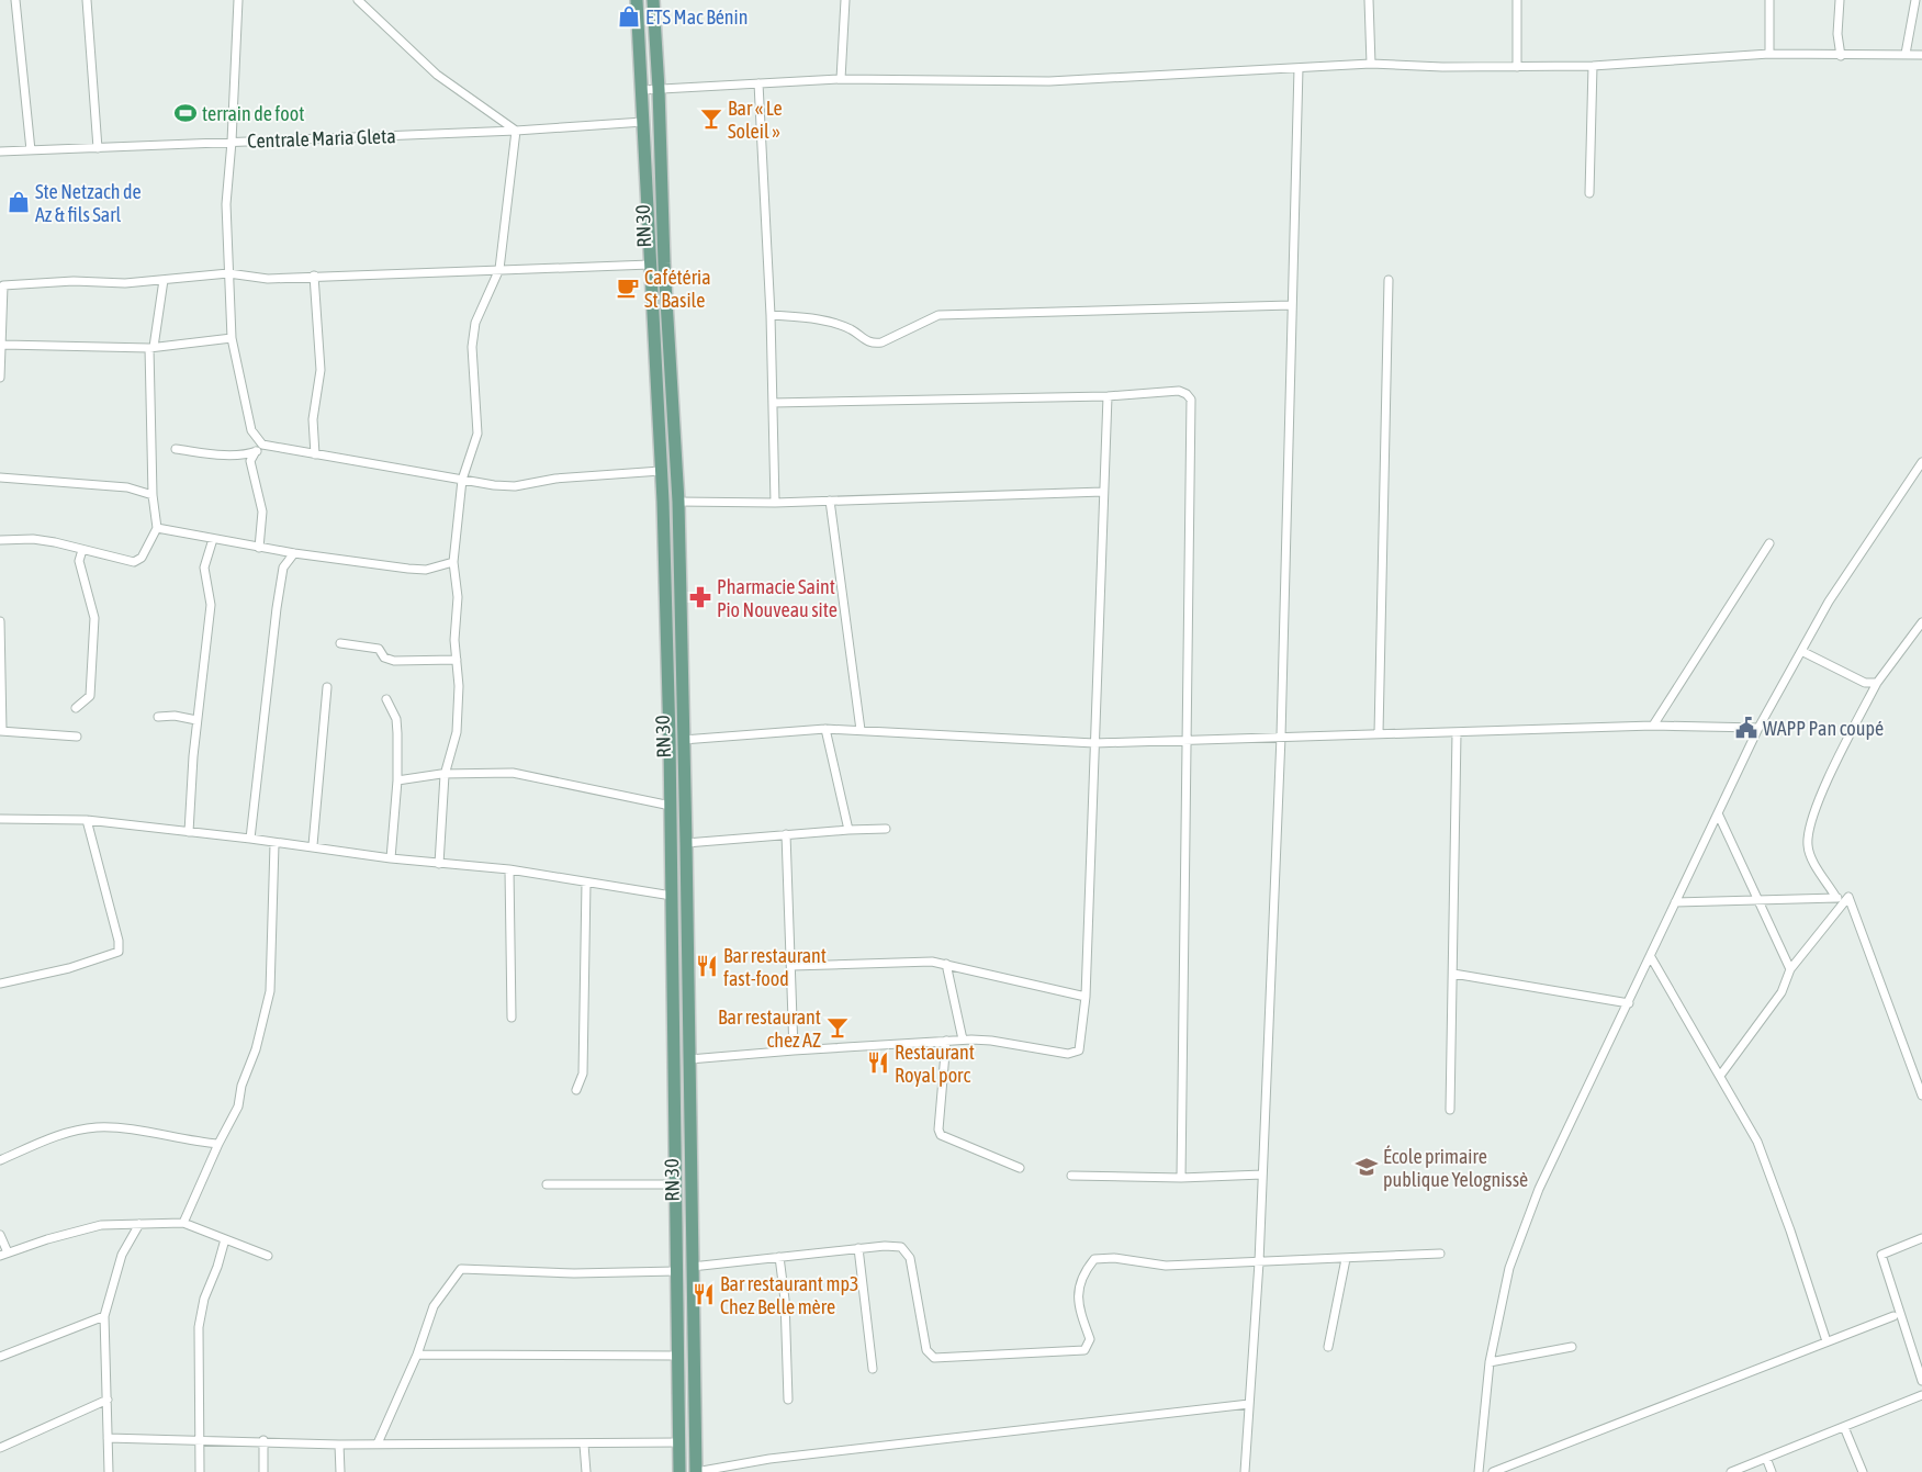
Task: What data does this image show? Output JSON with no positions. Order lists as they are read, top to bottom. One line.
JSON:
{"streets":{"main road":["RN 30"],"street":["Centrale Maria Gleta"]},"crossings":[["Centrale Maria Gleta","RN 30"]],"places":{"shop":["ETS Mac Bénin","Ste Netzach de Az & fils Sarl"],"sports":["terrain de foot"],"bar":["Bar « Le Soleil »","Bar restaurant chez AZ"],"cafe":["Cafétéria St Basile"],"pharmacy":["Pharmacie Saint Pio Nouveau site"],"public building":["WAPP Pan coupé"],"restaurant":["Bar restaurant fast-food","Restaurant Royal porc","Bar restaurant mp3 Chez Belle mère"],"school or university":["École primaire publique Yelognissè"]}}
